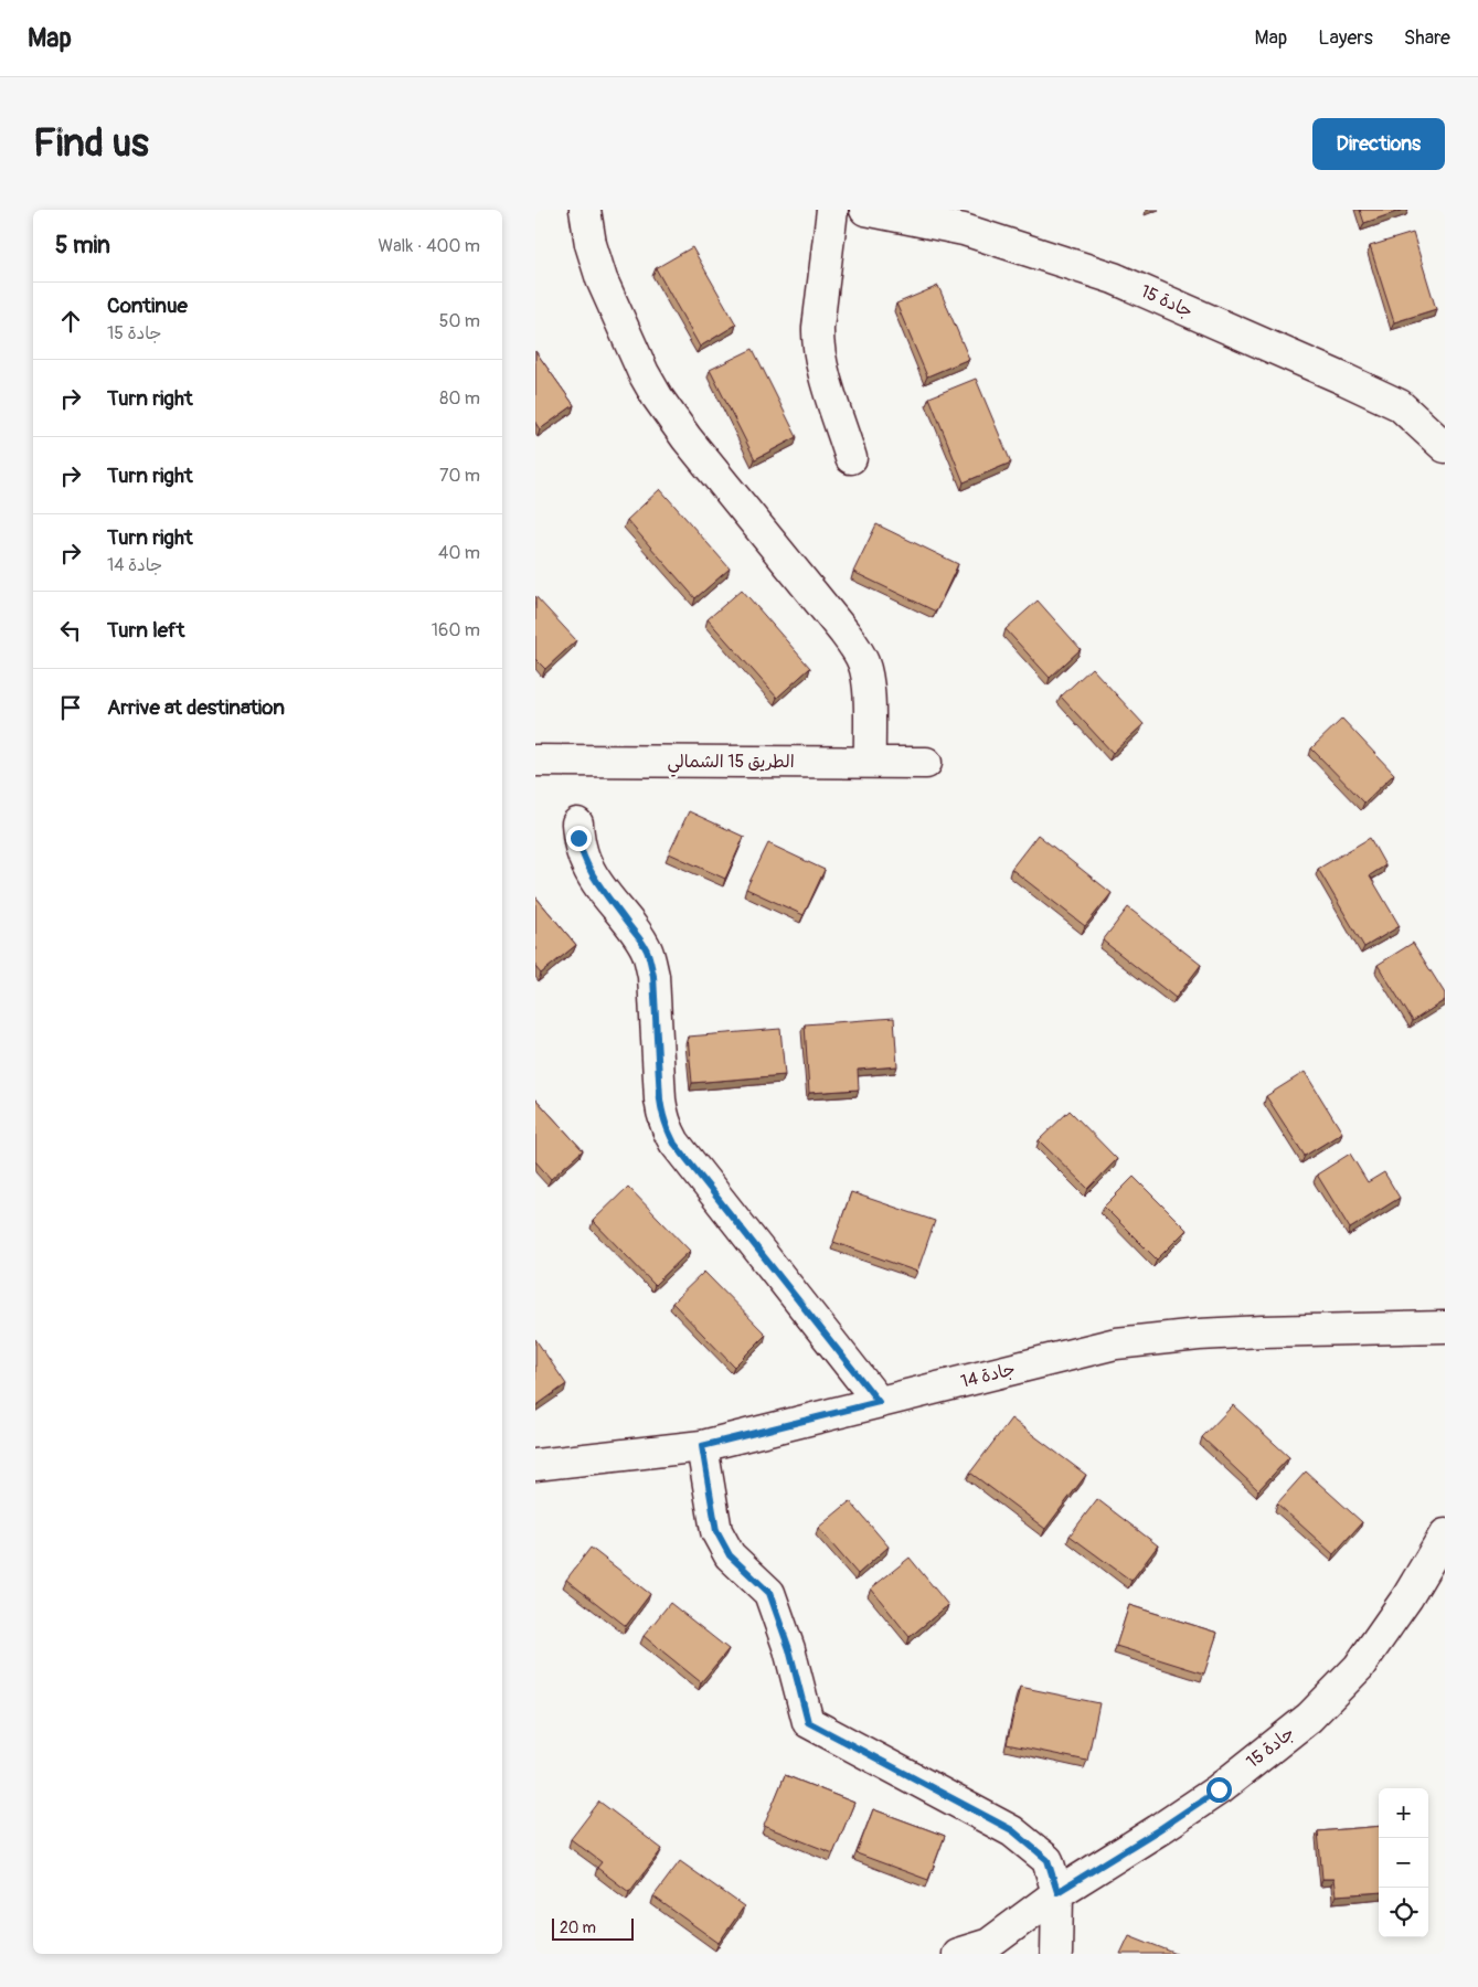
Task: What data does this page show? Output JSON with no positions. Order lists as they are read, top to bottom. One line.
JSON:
{"streets":{"street":["جادة 15","الطريق 15 الشمالي","جادة 14"]},"scale_bar":"20 m","page":{"header":"Map","nav":["Map","Layers","Share"],"buttons":"Directions","title":"Find us","heading":["5 min","Walk · 400 m"],"list":[["Continue","جادة 15","50 m"],["Turn right","80 m"],["Turn right","70 m"],["Turn right","جادة 14","40 m"],["Turn left","160 m"],"Arrive at destination"],"map_buttons":["+","−"],"scale":"20 m"}}
